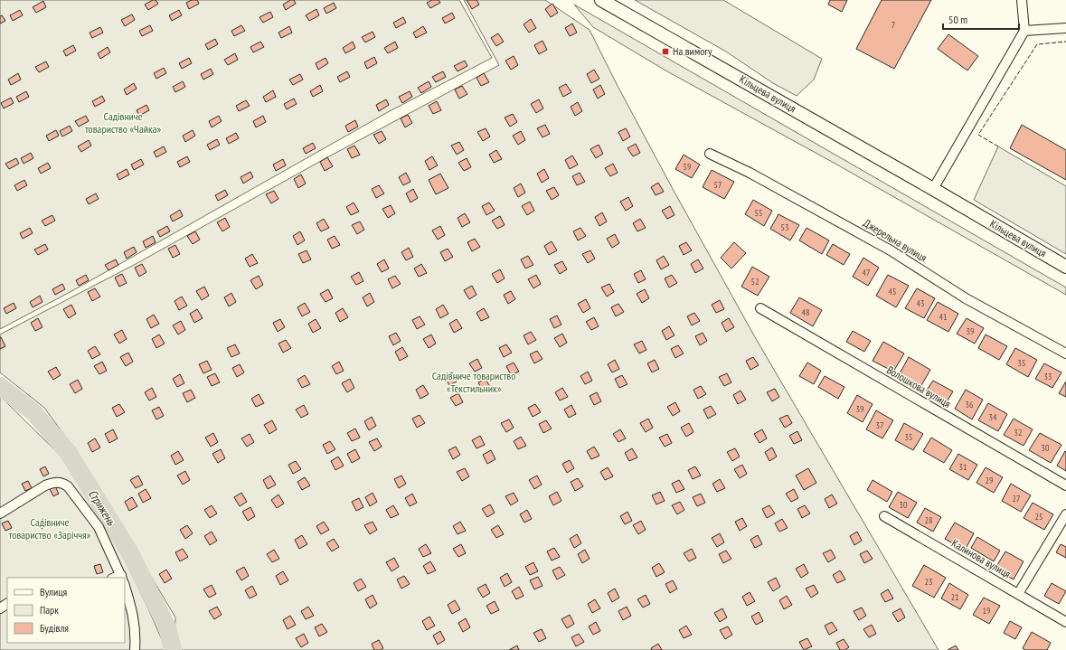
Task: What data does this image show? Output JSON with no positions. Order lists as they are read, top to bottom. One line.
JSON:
{"streets":{"main road":["Кільцева вулиця"],"street":["Джерельна вулиця","Волошкова вулиця","Калинова вулиця"]},"water":["Стрижень"],"parks":["Садівниче товариство «Чайка»","Садівниче товариство «Текстильник»","Садівниче товариство «Заріччя»"],"places":{"transit":["На вимогу"]},"house_numbers":["7","59","57","55","53","47","52","45","43","48","41","39","35","33","36","39","34","37","32","35","30","31","29","27","30","25","28","23","21","19"],"legend":["Вулиця","Парк","Будівля"],"scale_bar":"50 m"}
